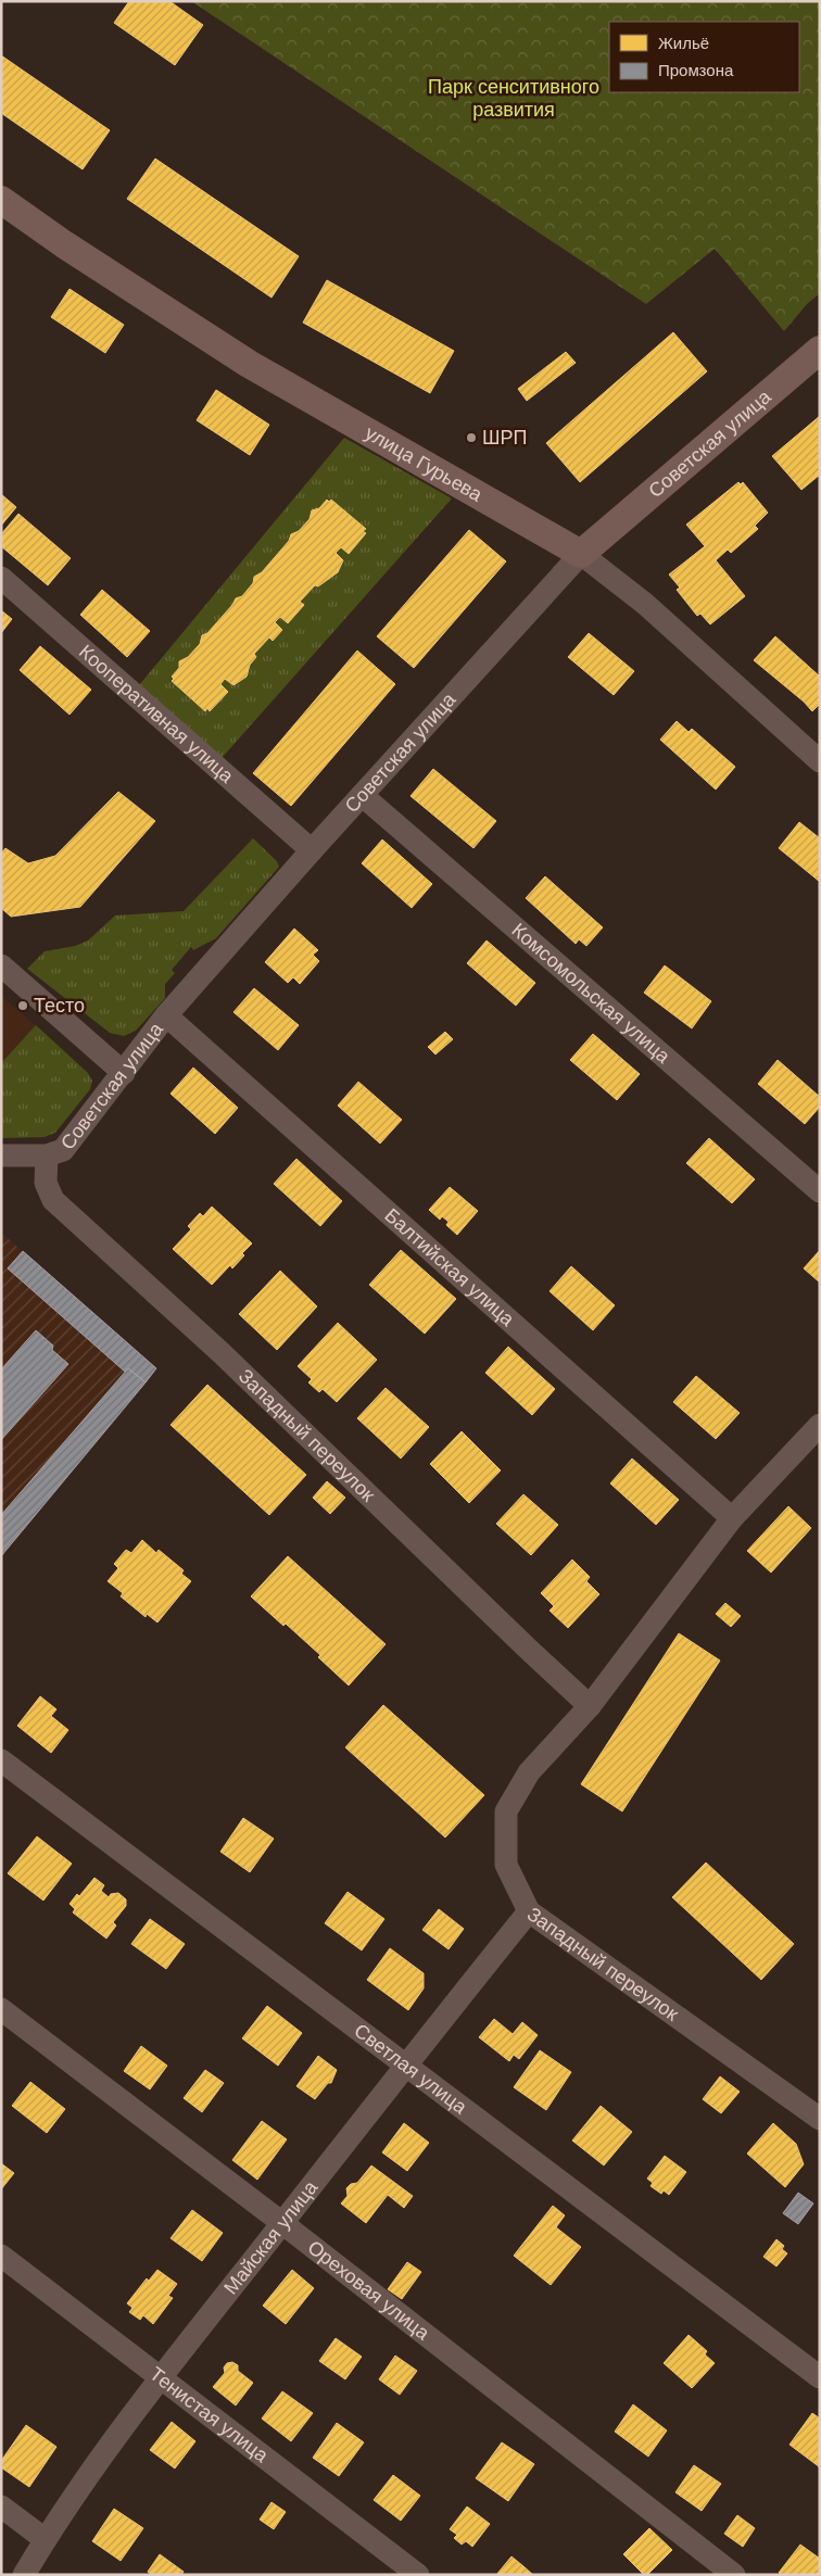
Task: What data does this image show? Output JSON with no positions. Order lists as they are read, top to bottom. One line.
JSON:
{"streets":{"main road":["Советская улица","улица Гурьева"],"street":["Кооперативная улица","Комсомольская улица","Балтийская улица","Западный переулок","Светлая улица","Майская улица","Ореховая улица","Тенистая улица"]},"crossings":[["Советская улица","улица Гурьева"],["Советская улица","Кооперативная улица"],["Советская улица","Комсомольская улица"],["Советская улица","Балтийская улица"],["Советская улица","Западный переулок"],["Балтийская улица","Западный переулок"],["Западный переулок","Майская улица"],["Светлая улица","Майская улица"],["Майская улица","Ореховая улица"],["Майская улица","Тенистая улица"]],"parks":["Парк сенситивного развития"],"places":["ШРП","Тесто"],"legend":["Жильё","Промзона"]}
